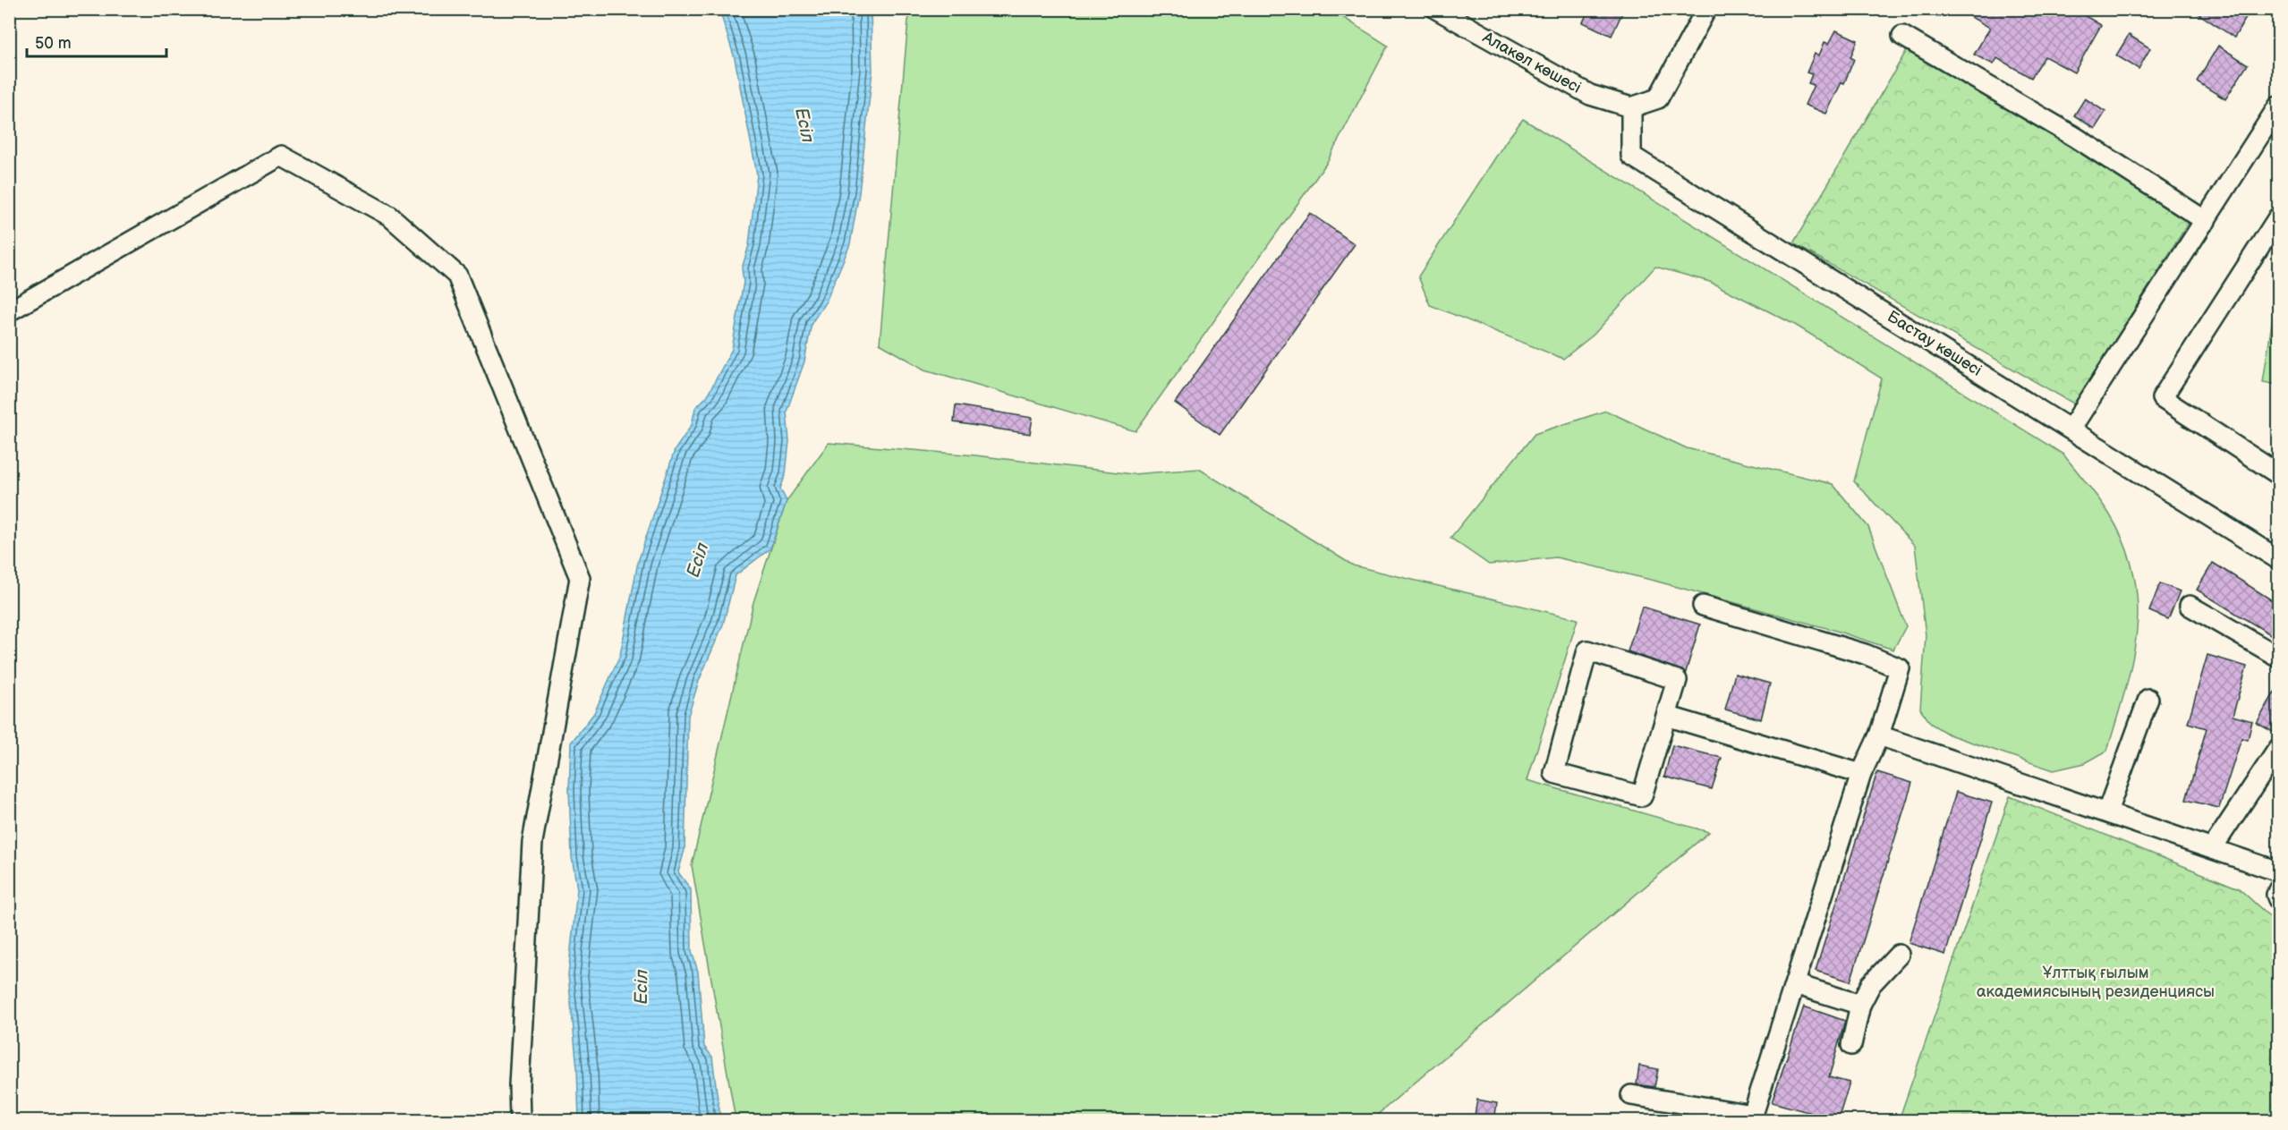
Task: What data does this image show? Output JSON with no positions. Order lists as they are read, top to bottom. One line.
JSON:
{"streets":{"street":["Алакөл көшесі","Бастау көшесі"]},"crossings":[["Алакөл көшесі","Бастау көшесі"]],"water":["Есіл"],"parks":["Ұлттық ғылым академиясының резиденциясы"],"scale_bar":"50 m"}
